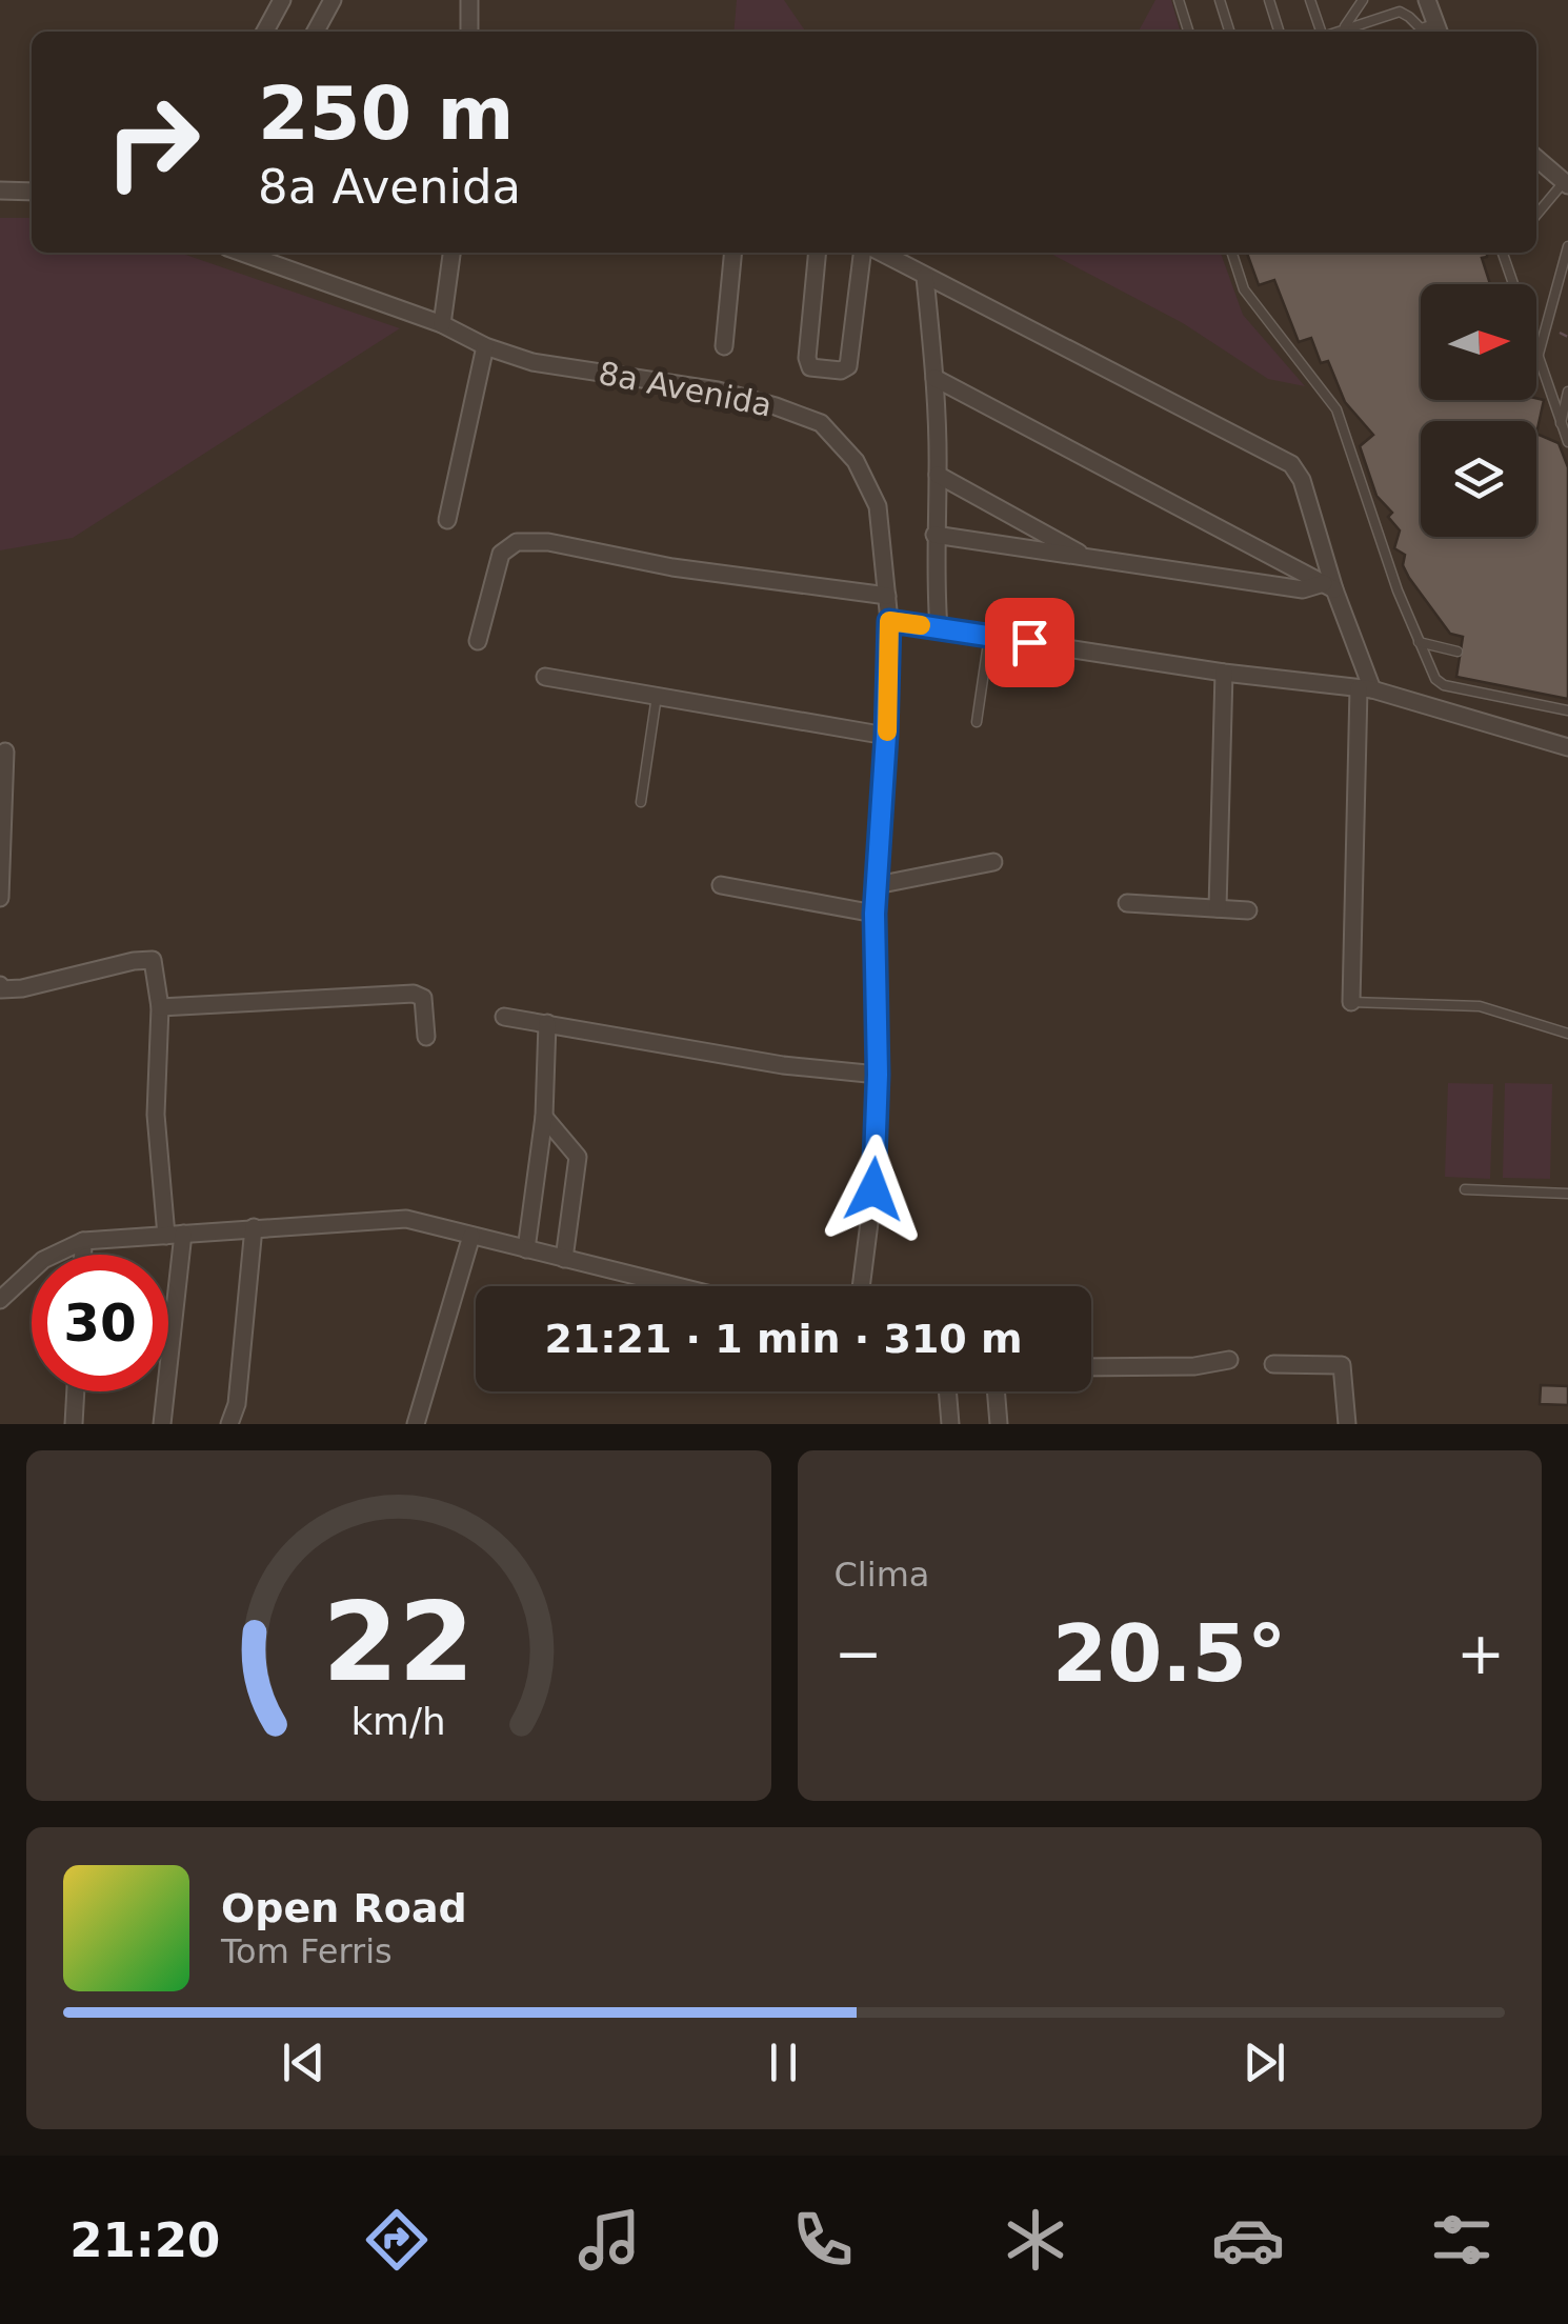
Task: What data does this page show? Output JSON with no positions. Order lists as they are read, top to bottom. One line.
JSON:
{"streets":{"street":["8a Avenida"]},"north":"right","page":{"turn":["250 m","8a Avenida"],"limit":"30","trip":"21:21 · 1 min · 310 m","tile":"Clima","heat":["−","20.5°","+"],"song":["Open Road","Tom Ferris"],"tabs":"21:20","gauge":["22","km/h"]}}
